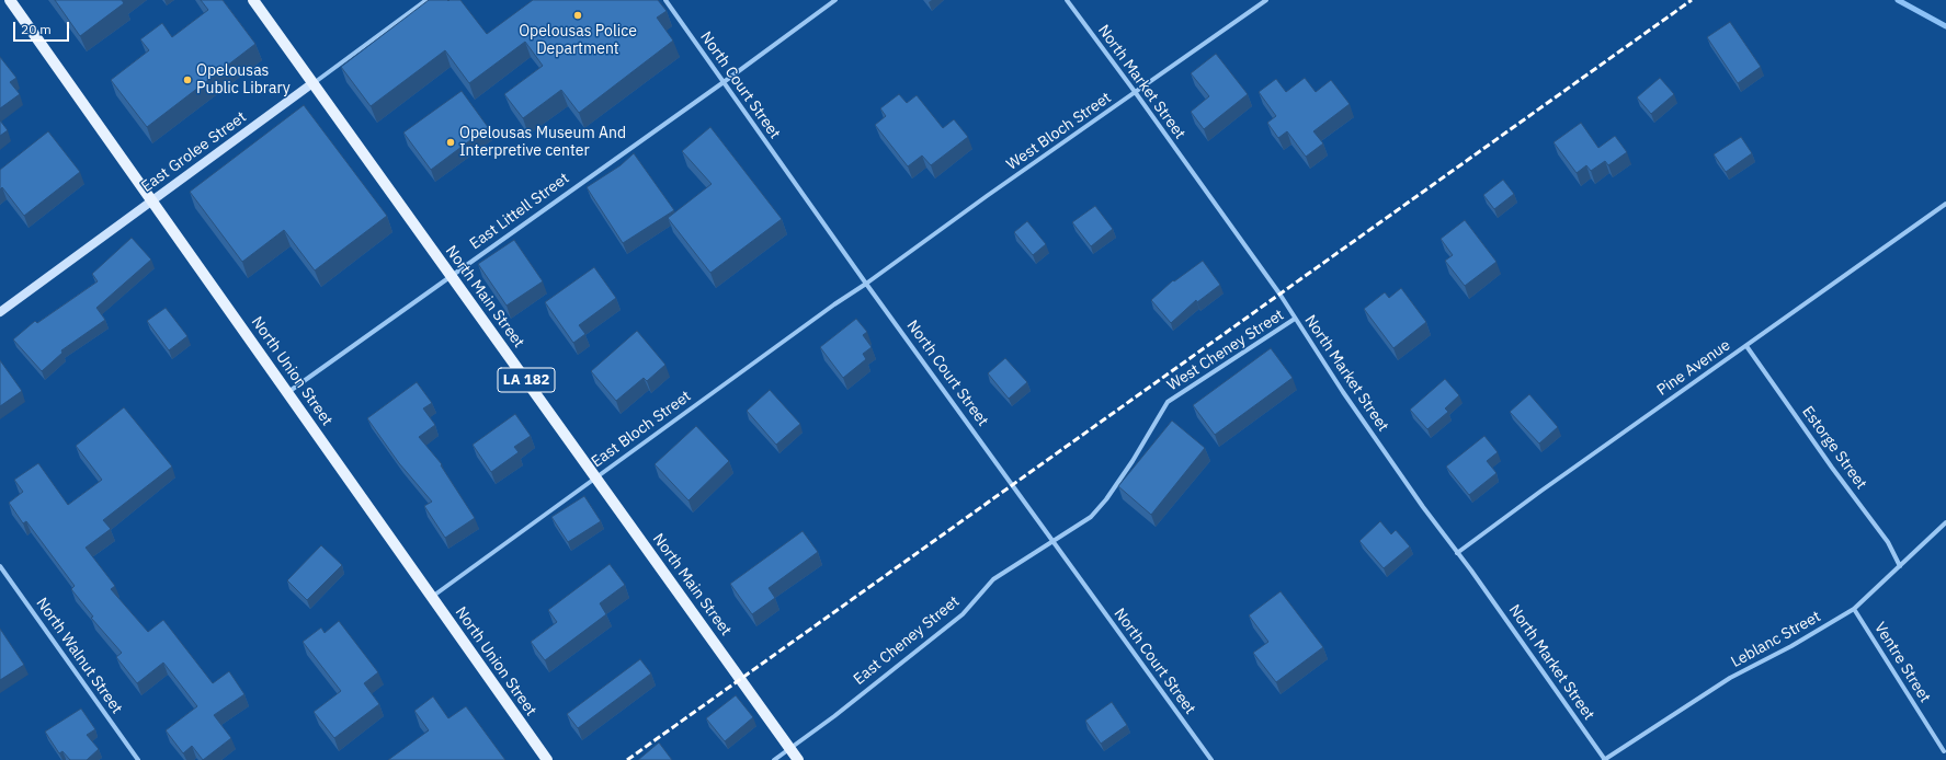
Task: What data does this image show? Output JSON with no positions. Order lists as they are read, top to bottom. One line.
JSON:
{"streets":{"main road":["North Main Street","North Union Street","LA 182"],"street":["North Market Street","North Court Street","West Bloch Street","East Grolee Street","East Littell Street","West Cheney Street","Pine Avenue","East Bloch Street","Estorge Street","Leblanc Street","East Cheney Street","North Walnut Street","Ventre Street"]},"crossings":[["North Market Street","West Bloch Street"],["North Market Street","West Cheney Street"],["North Market Street","Pine Avenue"],["North Market Street","Leblanc Street"],["North Court Street","West Bloch Street"],["North Court Street","East Littell Street"],["North Court Street","West Cheney Street"],["North Court Street","East Bloch Street"],["North Court Street","East Cheney Street"],["West Bloch Street","East Bloch Street"],["East Grolee Street","North Main Street"],["East Grolee Street","North Union Street"],["East Littell Street","North Main Street"],["East Littell Street","North Union Street"],["North Main Street","East Bloch Street"],["North Main Street","East Cheney Street"],["West Cheney Street","East Cheney Street"],["Pine Avenue","Estorge Street"],["North Union Street","East Bloch Street"],["Estorge Street","Leblanc Street"],["Leblanc Street","Ventre Street"]],"places":["Opelousas Police Department","Opelousas Public Library","Opelousas Museum And Interpretive center"],"scale_bar":"20 m"}
